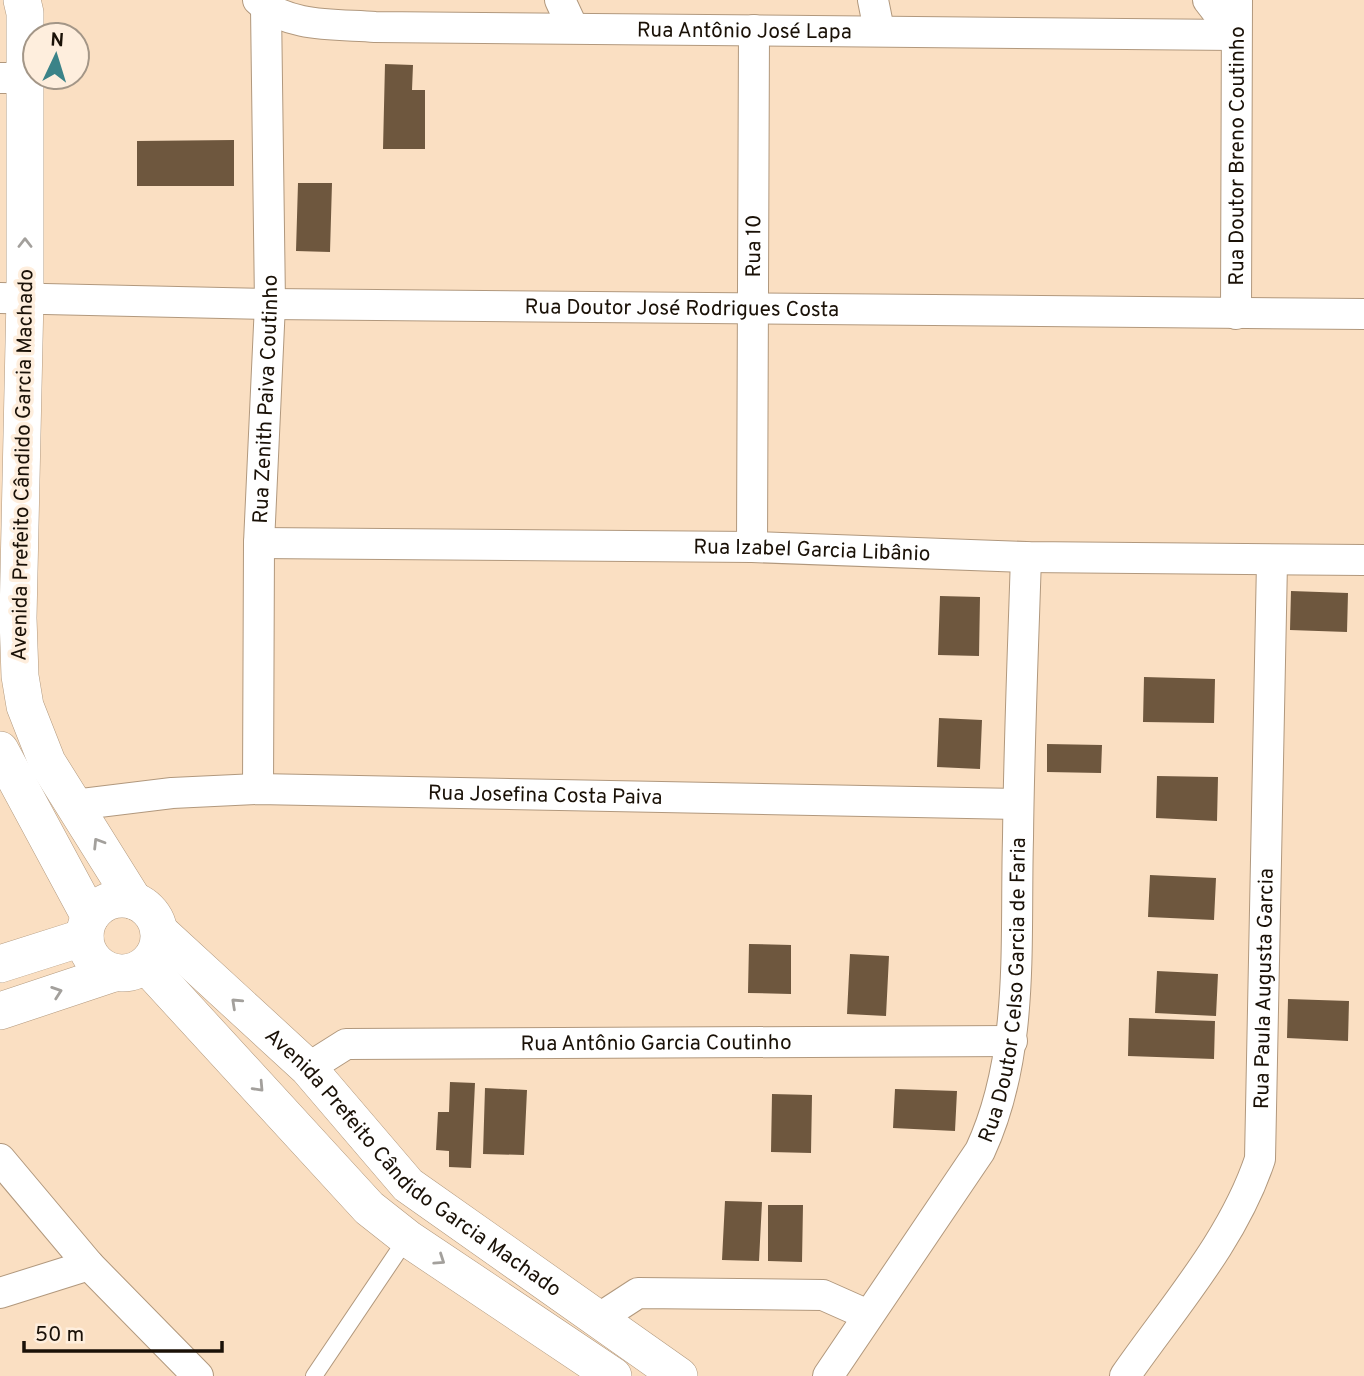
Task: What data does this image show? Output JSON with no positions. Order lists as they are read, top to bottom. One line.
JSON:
{"streets":{"street":["Rua Antônio José Lapa","Rua Doutor Breno Coutinho","Rua 10","Rua Doutor José Rodrigues Costa","Rua Zenith Paiva Coutinho","Avenida Prefeito Cândido Garcia Machado","Rua Izabel Garcia Libânio","Rua Josefina Costa Paiva","Rua Paula Augusta Garcia","Rua Doutor Celso Garcia de Faria","Rua Antônio Garcia Coutinho"]},"crossings":[["Rua Antônio José Lapa","Rua Doutor Breno Coutinho"],["Rua Antônio José Lapa","Rua 10"],["Rua Antônio José Lapa","Rua Zenith Paiva Coutinho"],["Rua Doutor Breno Coutinho","Rua Doutor José Rodrigues Costa"],["Rua 10","Rua Doutor José Rodrigues Costa"],["Rua 10","Rua Izabel Garcia Libânio"],["Rua Doutor José Rodrigues Costa","Rua Zenith Paiva Coutinho"],["Rua Doutor José Rodrigues Costa","Avenida Prefeito Cândido Garcia Machado"],["Rua Zenith Paiva Coutinho","Rua Izabel Garcia Libânio"],["Rua Zenith Paiva Coutinho","Rua Josefina Costa Paiva"],["Avenida Prefeito Cândido Garcia Machado","Rua Josefina Costa Paiva"],["Avenida Prefeito Cândido Garcia Machado","Rua Antônio Garcia Coutinho"],["Rua Izabel Garcia Libânio","Rua Paula Augusta Garcia"],["Rua Izabel Garcia Libânio","Rua Doutor Celso Garcia de Faria"],["Rua Josefina Costa Paiva","Rua Doutor Celso Garcia de Faria"],["Rua Doutor Celso Garcia de Faria","Rua Antônio Garcia Coutinho"]],"scale_bar":"50 m","north":"top"}
